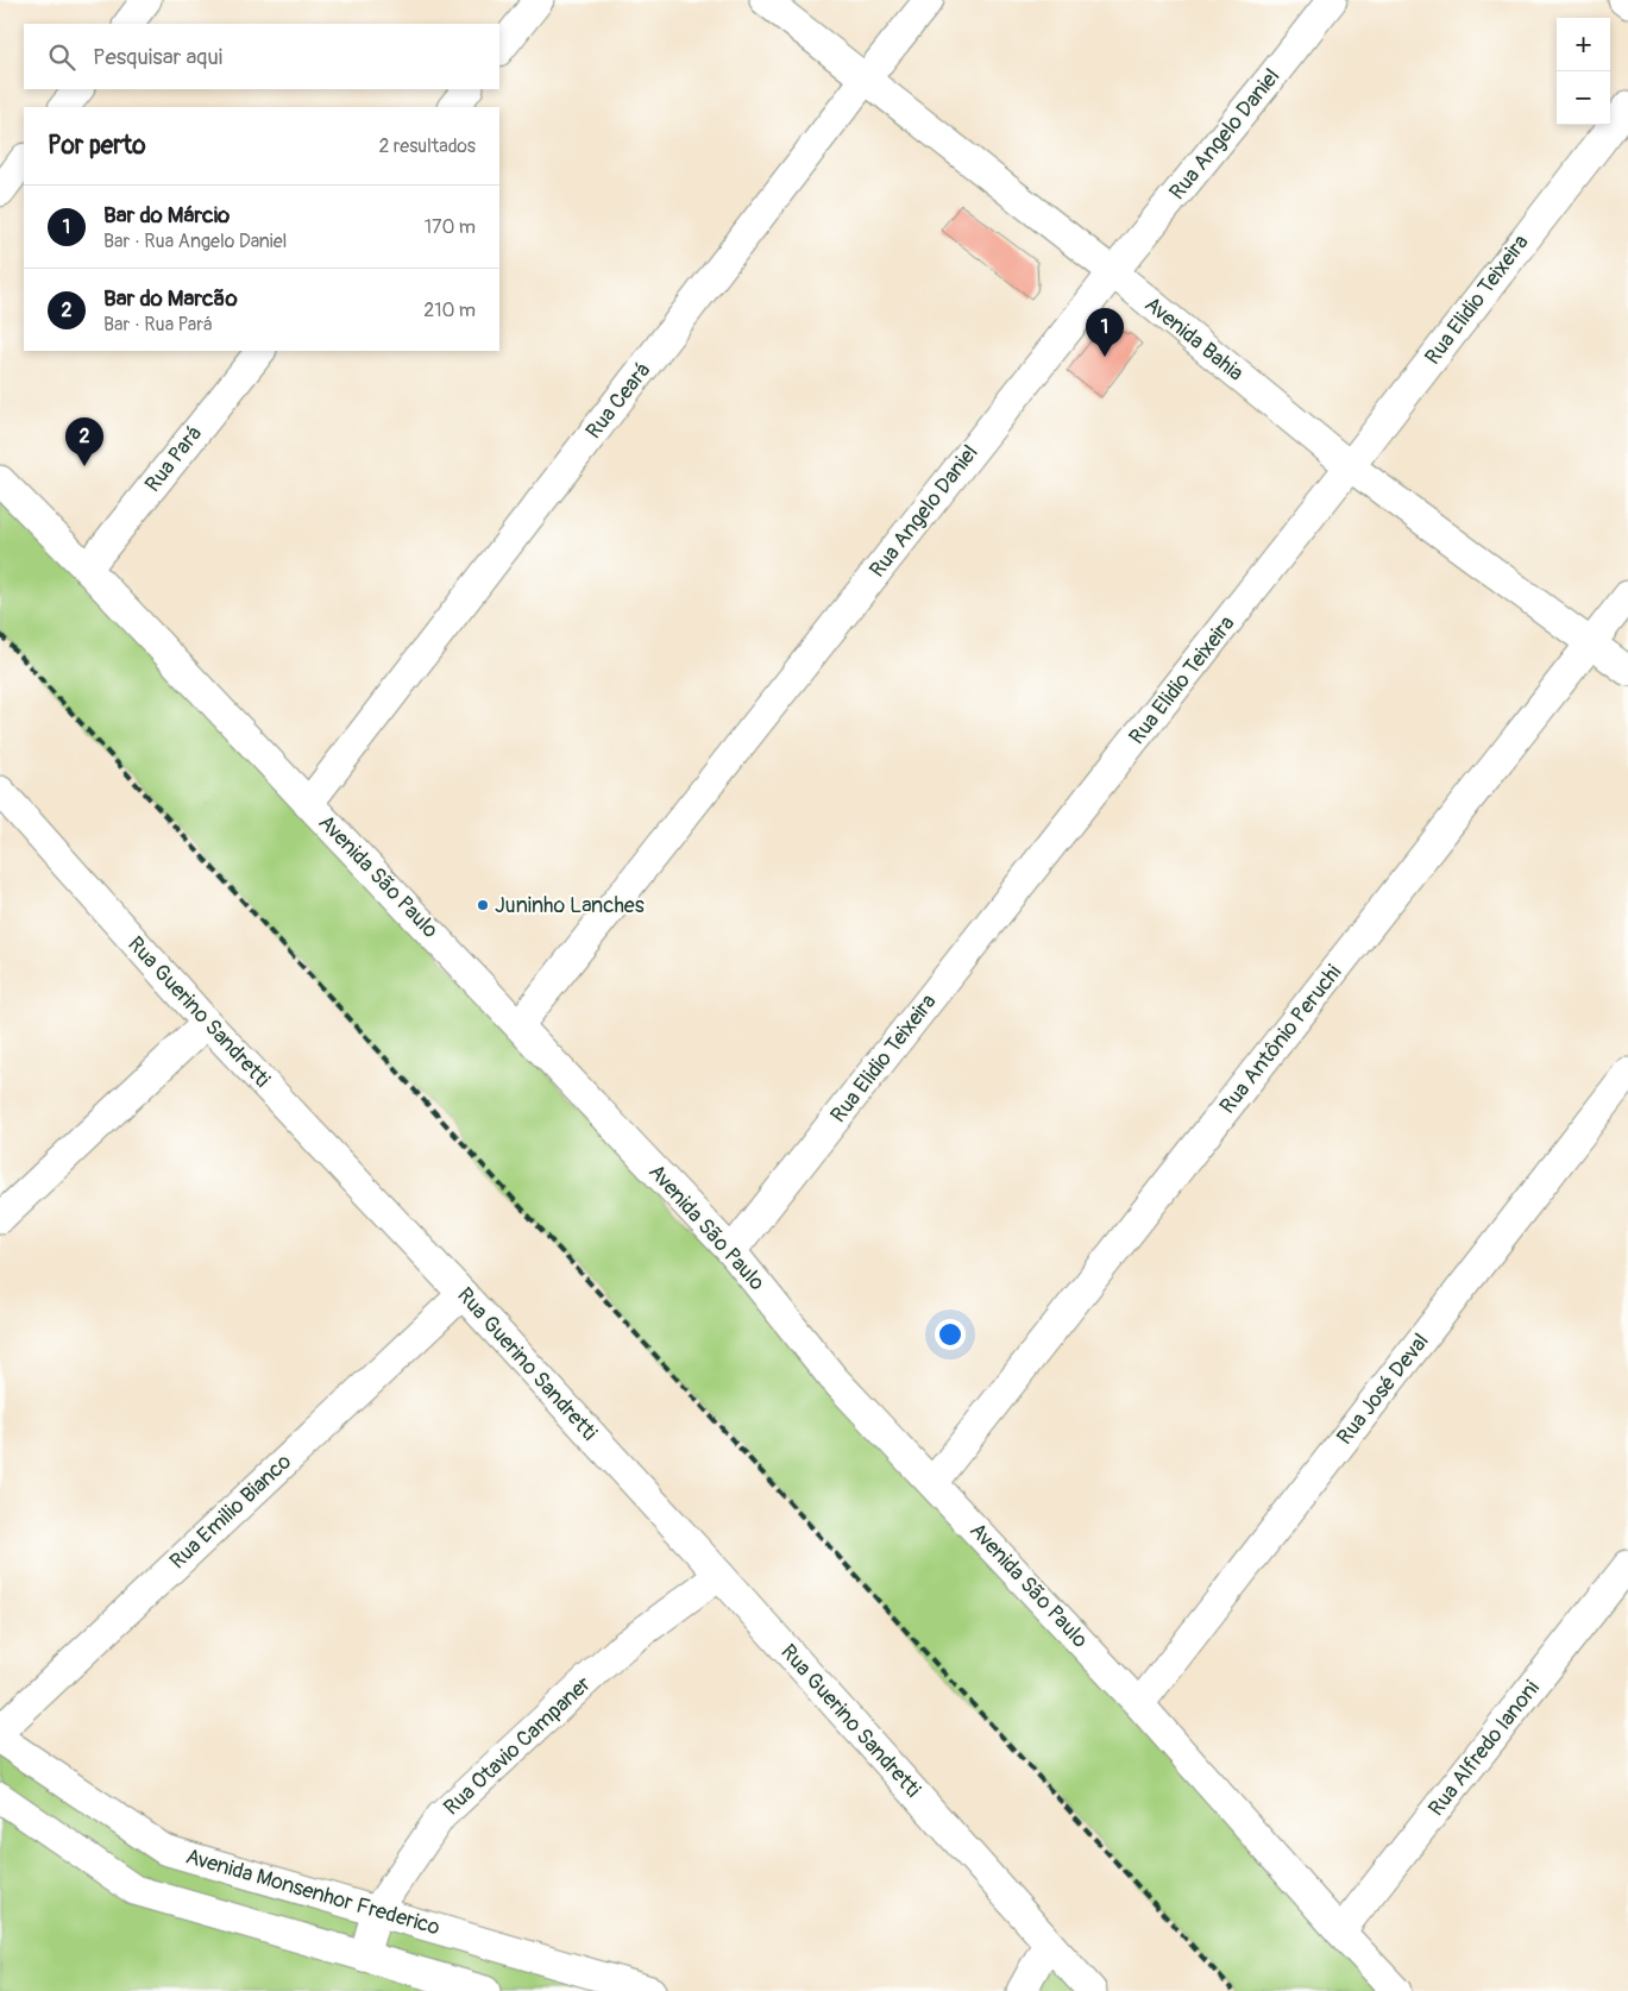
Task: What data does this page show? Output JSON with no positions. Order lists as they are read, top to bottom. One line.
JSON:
{"streets":{"street":["Rua Angelo Daniel","Rua Elidio Teixeira","Avenida Bahia","Rua Ceará","Rua Pará","Avenida São Paulo","Rua Guerino Sandretti","Rua Antônio Peruchi","Rua José Deval","Rua Emilio Bianco","Rua Otavio Campaner","Rua Alfredo Ianoni","Avenida Monsenhor Frederico"]},"crossings":[["Rua Angelo Daniel","Avenida Bahia"],["Rua Angelo Daniel","Avenida São Paulo"],["Rua Elidio Teixeira","Avenida Bahia"],["Rua Elidio Teixeira","Avenida São Paulo"],["Avenida Bahia","Rua Ceará"],["Avenida Bahia","Rua Antônio Peruchi"],["Rua Ceará","Avenida São Paulo"],["Rua Pará","Avenida São Paulo"],["Avenida São Paulo","Rua Antônio Peruchi"],["Avenida São Paulo","Rua José Deval"],["Avenida São Paulo","Rua Alfredo Ianoni"],["Rua Guerino Sandretti","Rua Emilio Bianco"],["Rua Guerino Sandretti","Rua Otavio Campaner"],["Rua Otavio Campaner","Avenida Monsenhor Frederico"]],"places":["Juninho Lanches"],"page":{"map_buttons":["+","−"],"search":"Pesquisar aqui","heading":["Por perto","2 resultados"],"list":[{"mark":"1","name":"Bar do Márcio","note":"Bar · Rua Angelo Daniel","value":"170 m"},{"mark":"2","name":"Bar do Marcão","note":"Bar · Rua Pará","value":"210 m"}],"pins":["1","2"]}}
